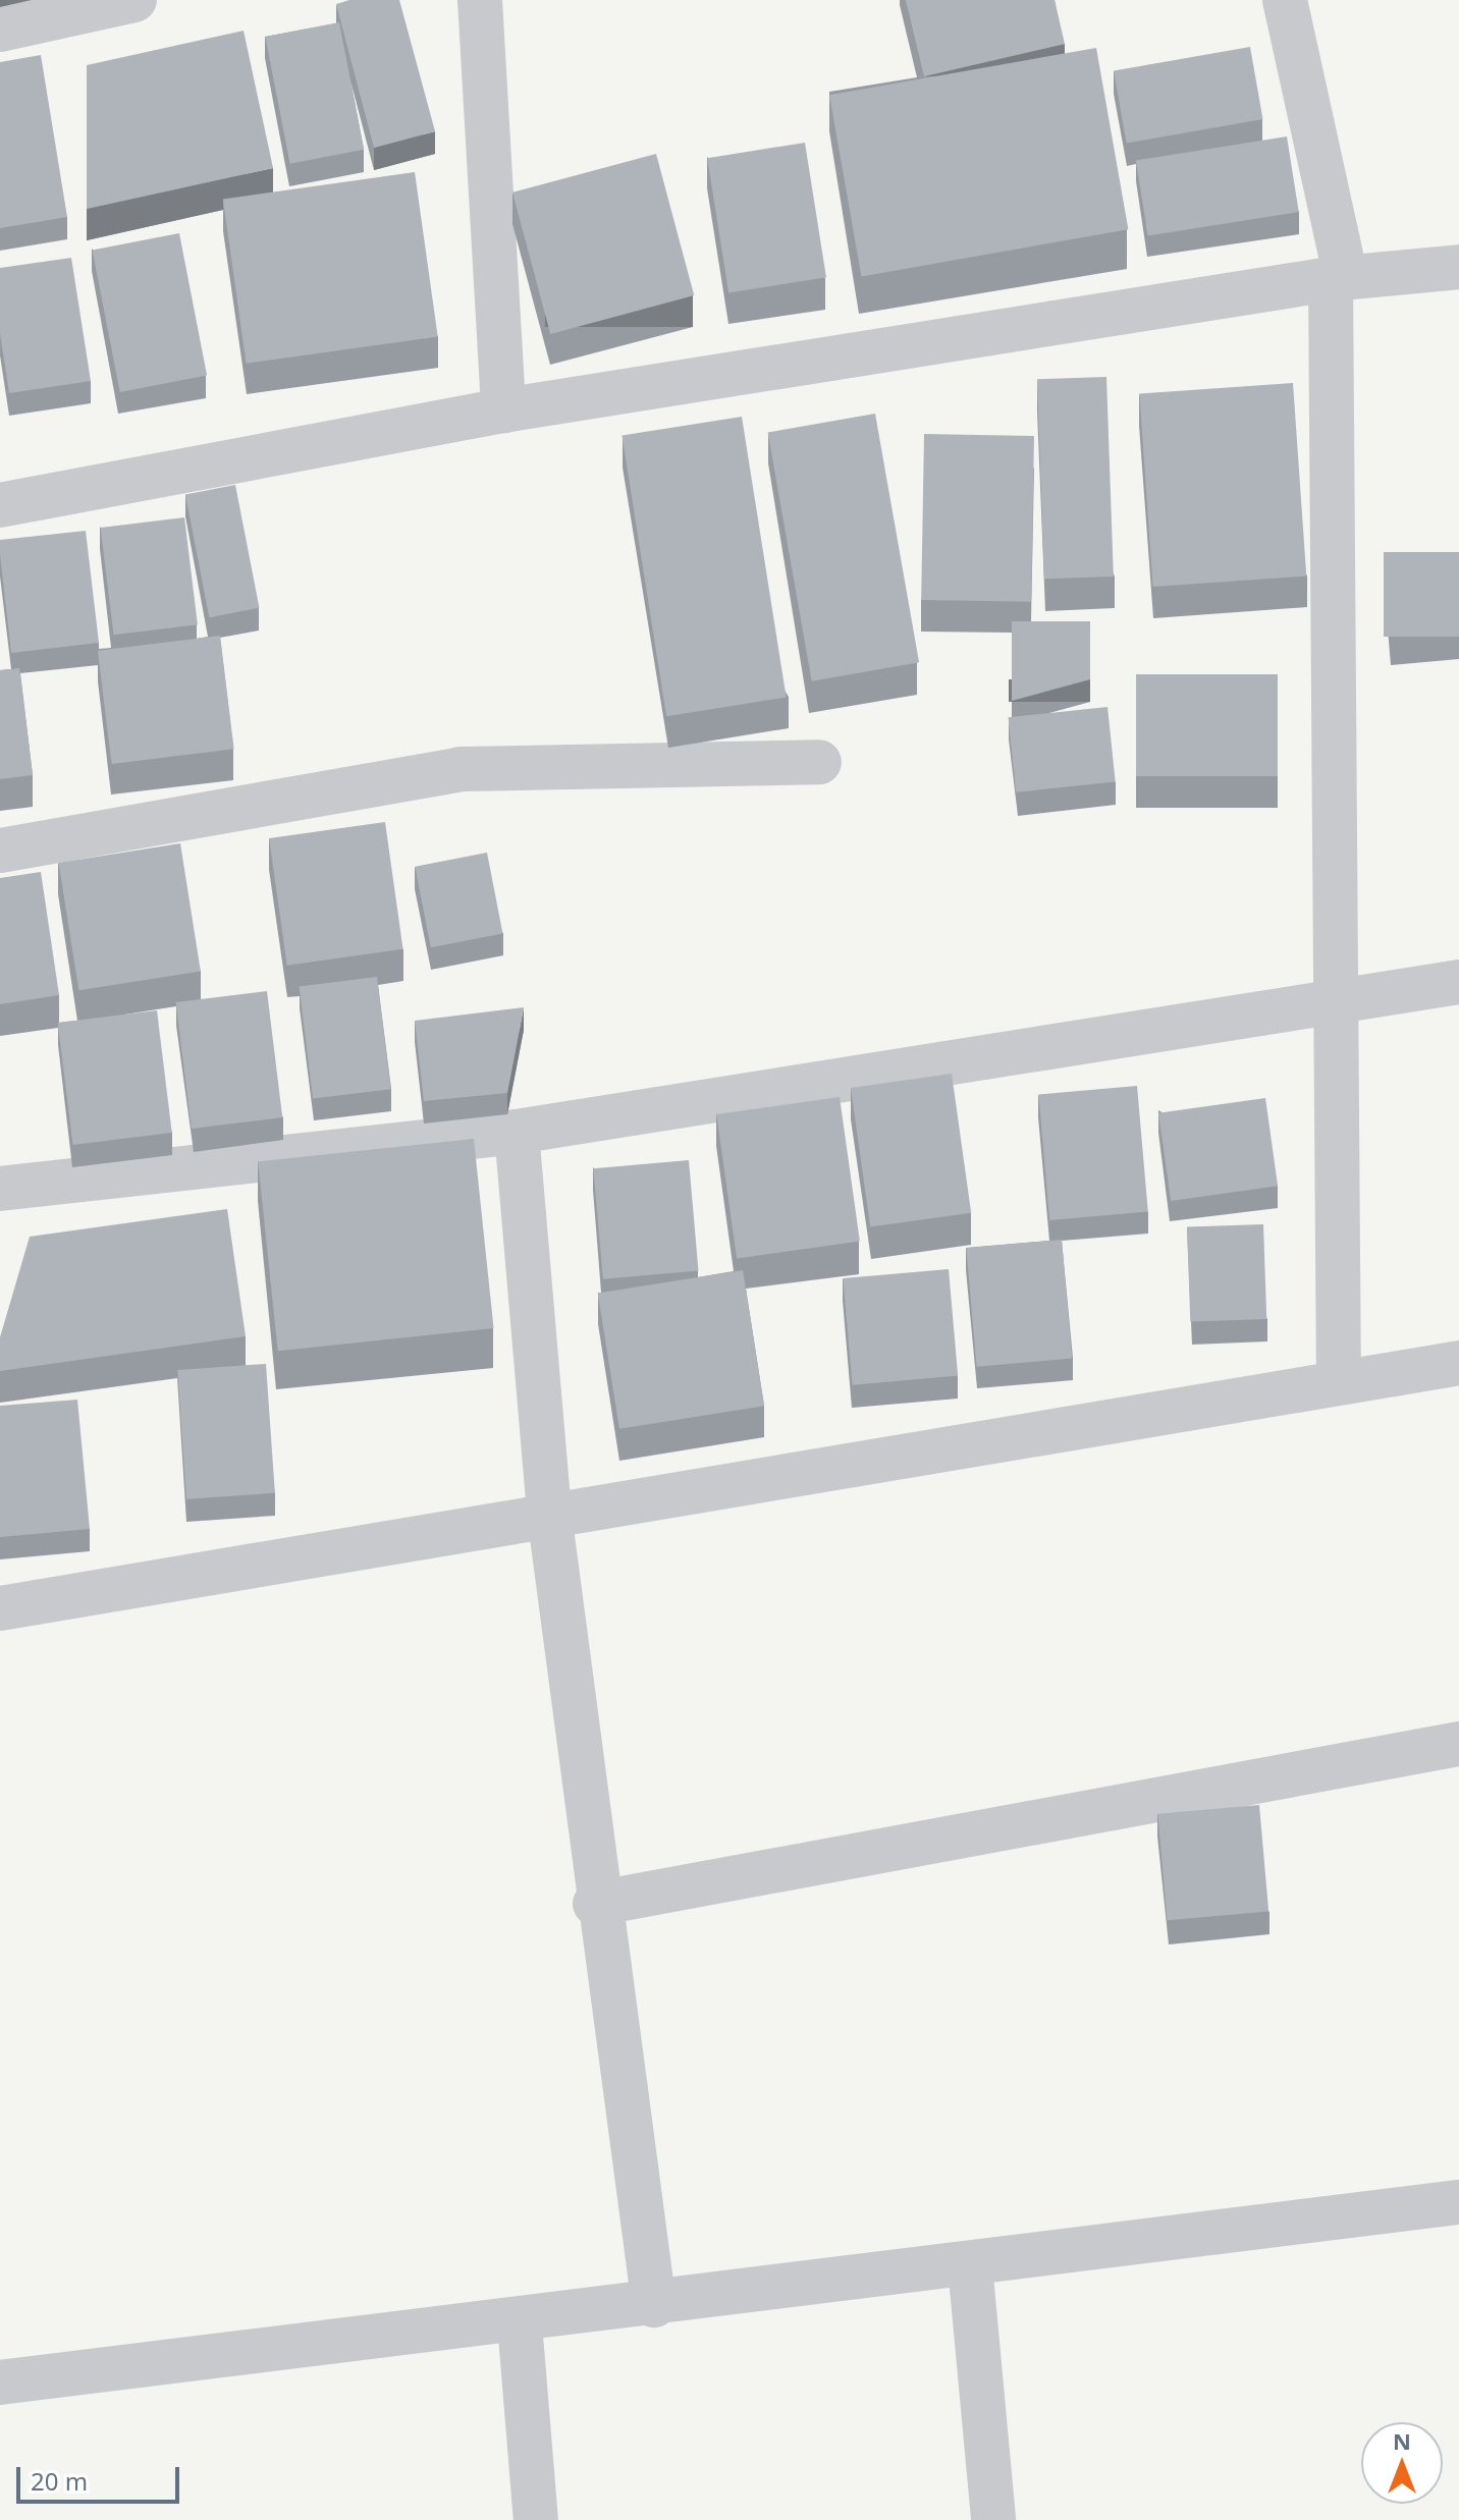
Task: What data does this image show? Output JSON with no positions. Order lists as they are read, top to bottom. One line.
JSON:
{"scale_bar":"20 m","north":"top"}
